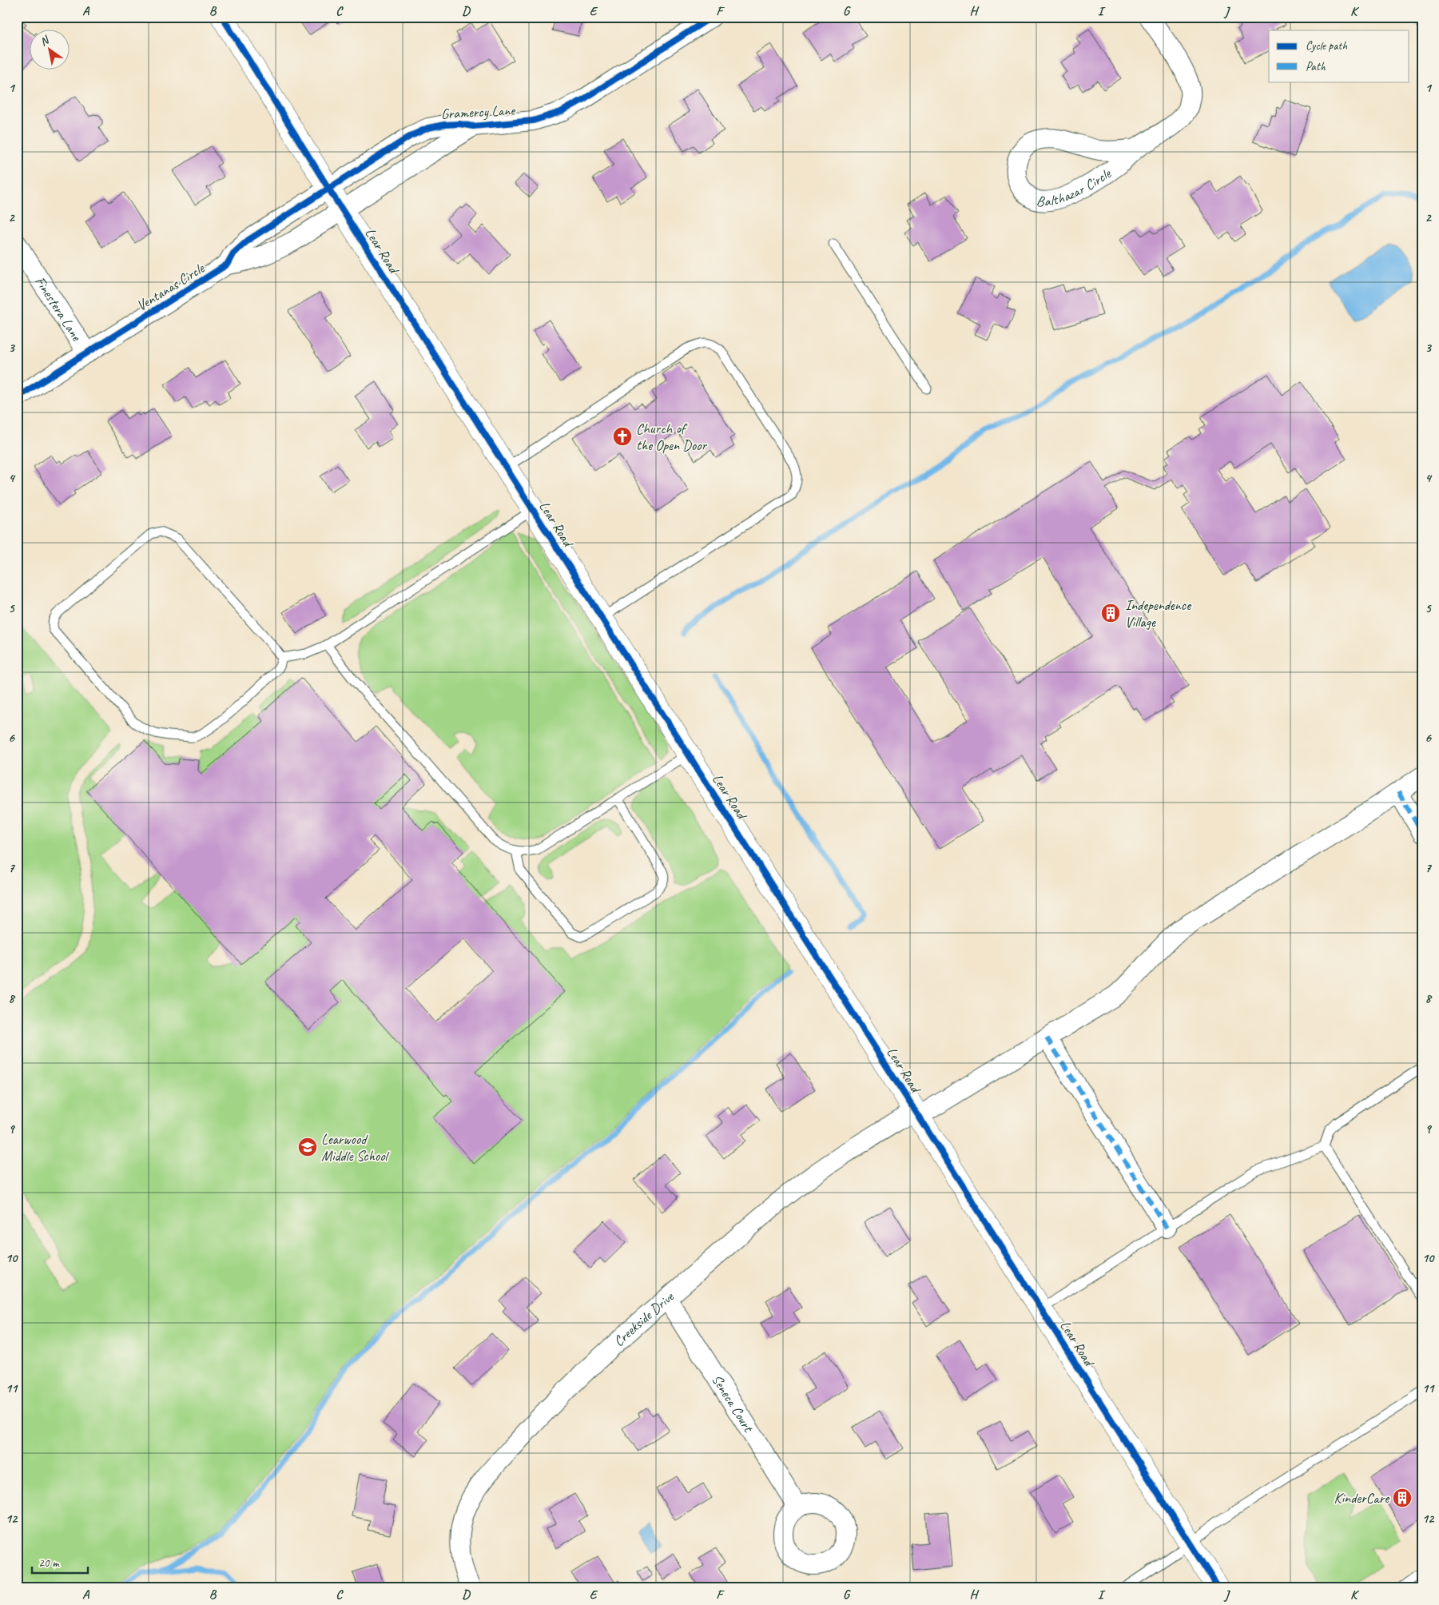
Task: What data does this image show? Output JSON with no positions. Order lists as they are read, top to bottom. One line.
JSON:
{"streets":{"street":["Gramercy Lane","Balthazar Circle","Lear Road","Ventanas Circle","Finestera Lane","Creekside Drive","Seneca Court"]},"crossings":[["Gramercy Lane","Lear Road"],["Gramercy Lane","Ventanas Circle"],["Lear Road","Ventanas Circle"],["Lear Road","Creekside Drive"],["Ventanas Circle","Finestera Lane"],["Creekside Drive","Seneca Court"]],"places":{"church":["Church of the Open Door"],"building":["Independence Village","KinderCare"],"school or university":["Learwood Middle School"]},"legend":["Cycle path","Path"],"scale_bar":"20 m","north":"top left","grid":{"columns":["A","B","C","D","E","F","G","H","I","J","K"],"rows":["1","2","3","4","5","6","7","8","9","10","11","12"]}}
